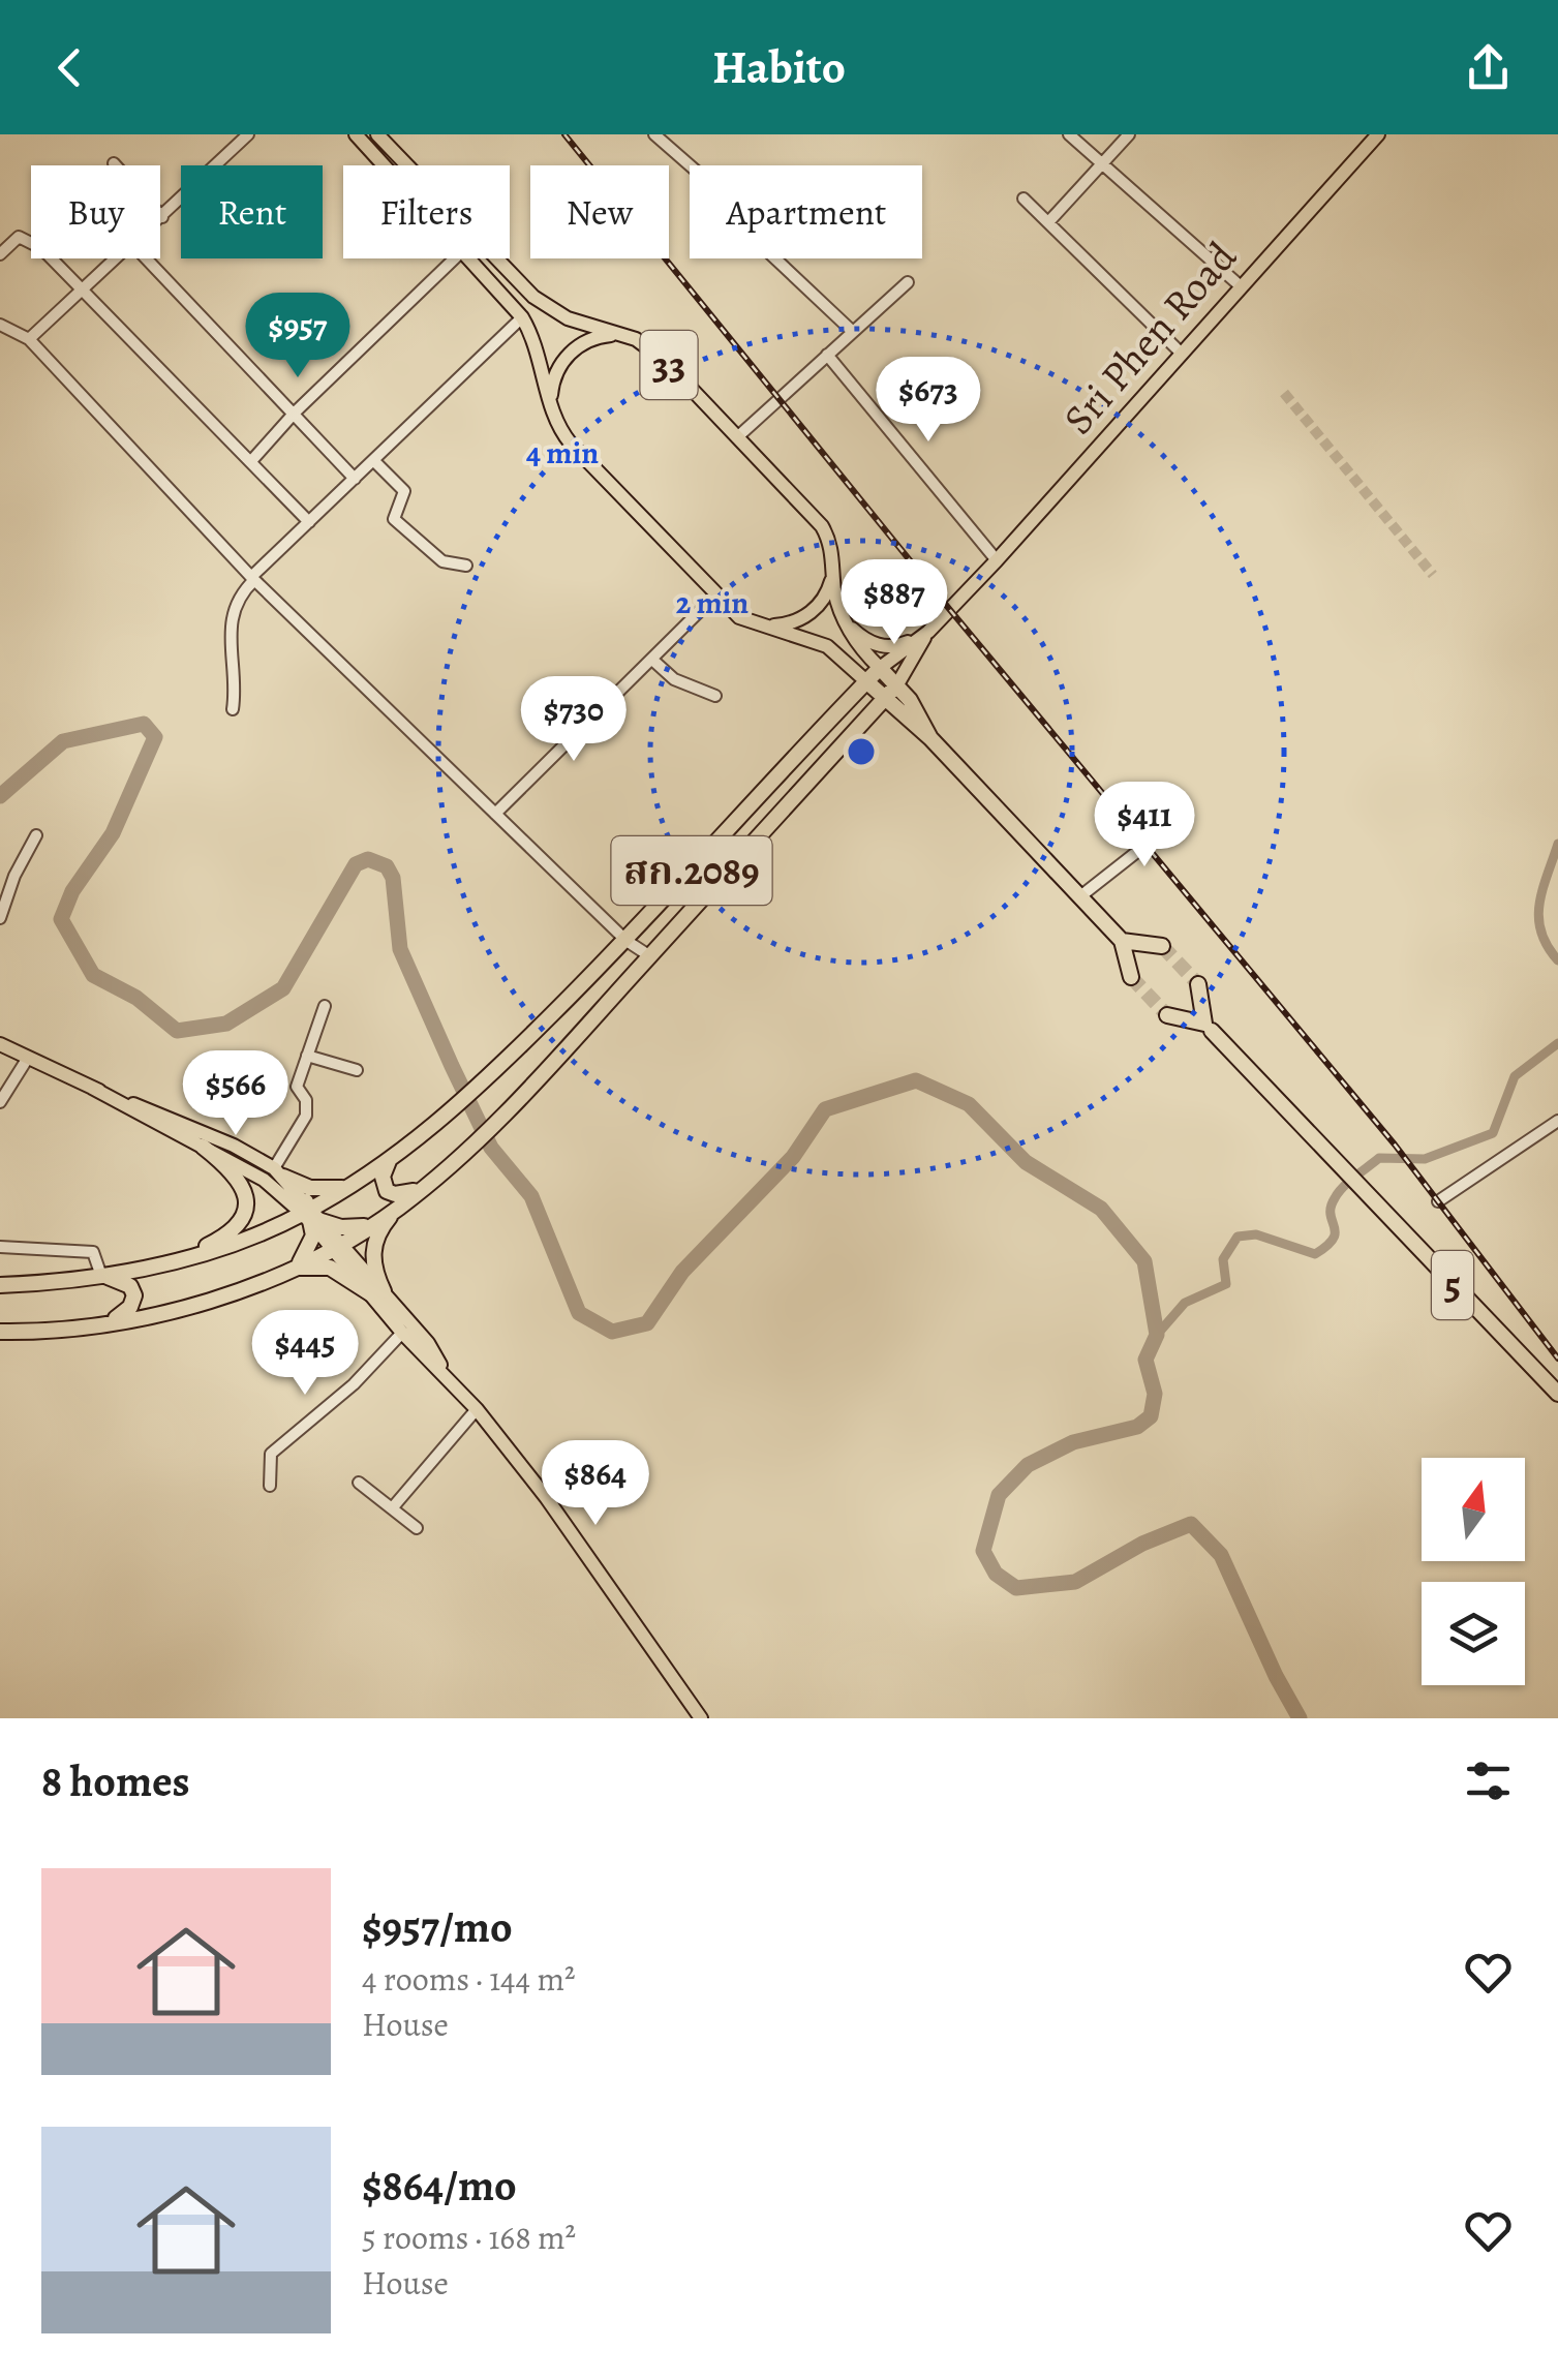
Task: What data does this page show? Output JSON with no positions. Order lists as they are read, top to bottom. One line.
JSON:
{"streets":{"highway":["33","สก.2089","5"],"main road":["Sri Phen Road"]},"crossings":[["Sri Phen Road","33"],["Sri Phen Road","สก.2089"],["33","สก.2089"]],"north":"top","page":{"header":"Habito","chip":["Buy","Rent","Filters","New","Apartment"],"price":["$957","$673","$887","$730","$411","$566","$445","$864"],"heading":"8 homes","list":[{"name":"$957/mo","note":"4 rooms · 144 m² · House"},{"name":"$864/mo","note":"5 rooms · 168 m² · House"}]},"rings":["4 min","2 min"]}
